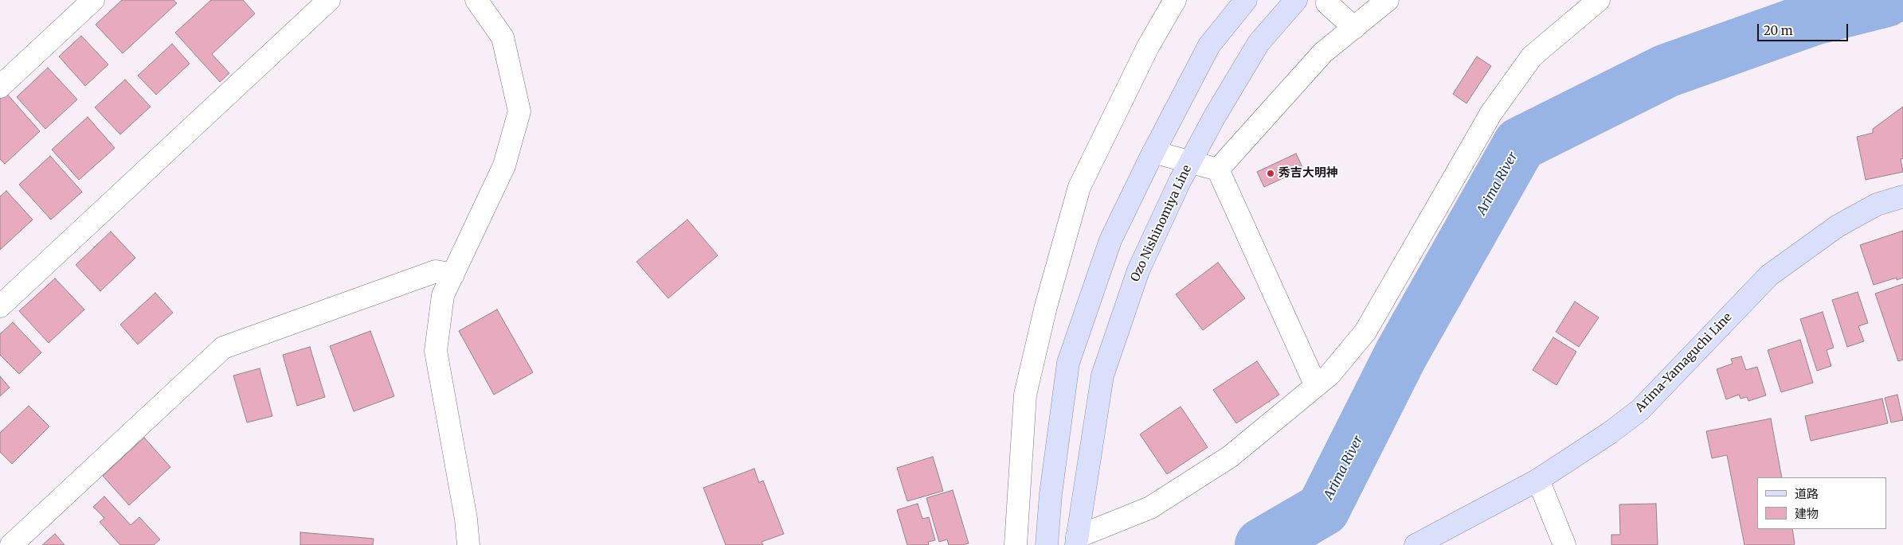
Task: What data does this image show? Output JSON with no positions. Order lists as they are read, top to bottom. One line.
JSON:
{"streets":{"main road":["Ozo Nishinomiya Line","Arima-Yamaguchi Line"]},"water":["Arima River"],"places":["秀吉大明神"],"legend":["道路","建物"],"scale_bar":"20 m"}
